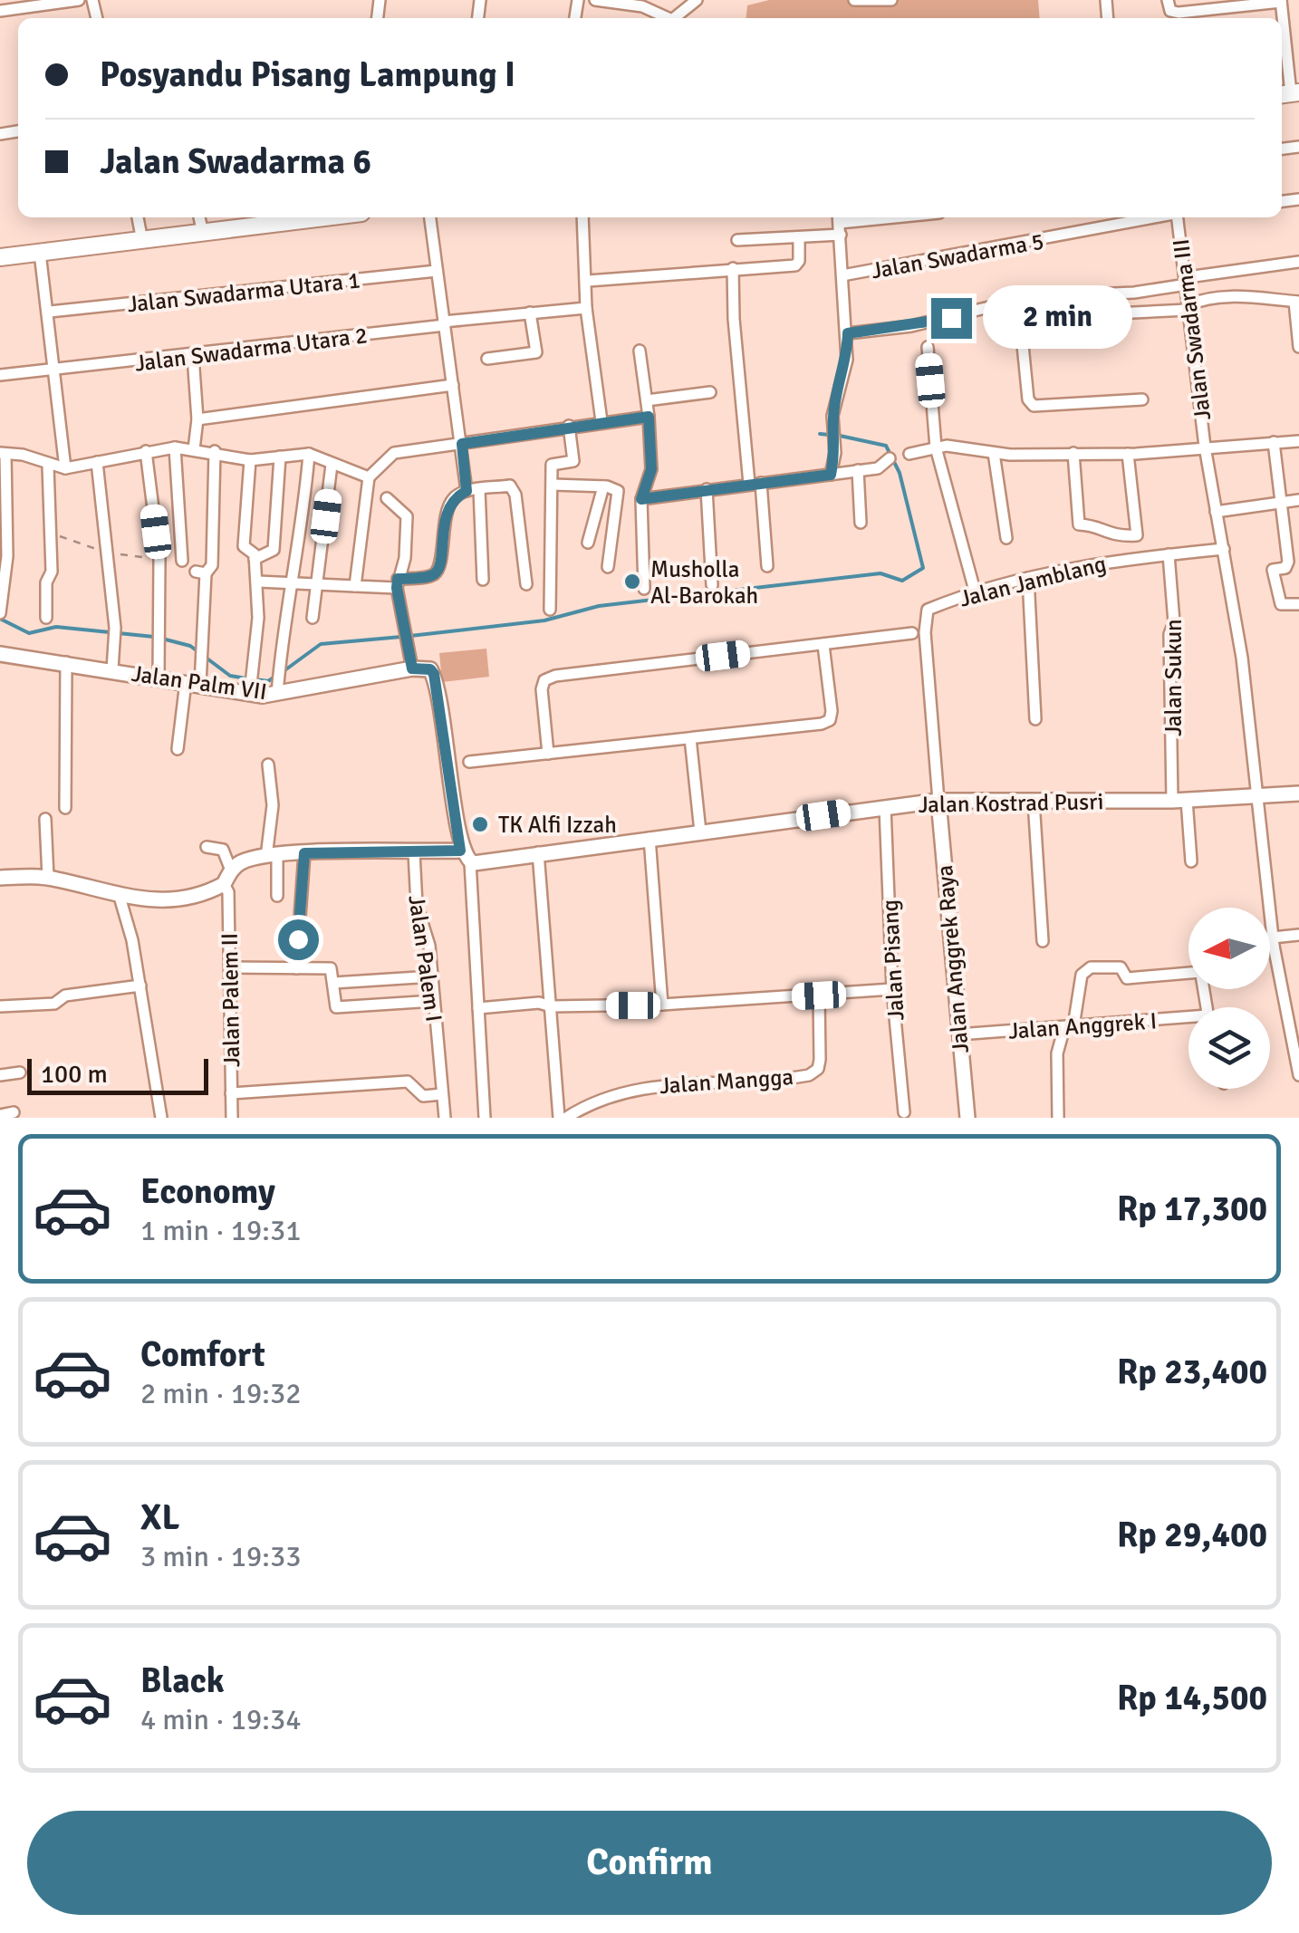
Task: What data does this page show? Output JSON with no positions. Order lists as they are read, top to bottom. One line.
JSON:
{"streets":{"street":["Jalan Swadarma 5","Jalan Swadarma Utara 1","Jalan Swadarma III","Jalan Swadarma Utara 2","Jalan Jamblang","Jalan Sukun","Jalan Palm VII","Jalan Kostrad Pusri","Jalan Palem I","Jalan Anggrek Raya","Jalan Pisang","Jalan Palem II","Jalan Anggrek I","Jalan Mangga"]},"crossings":[["Jalan Swadarma III","Jalan Jamblang"],["Jalan Swadarma III","Jalan Kostrad Pusri"],["Jalan Jamblang","Jalan Sukun"],["Jalan Jamblang","Jalan Kostrad Pusri"],["Jalan Jamblang","Jalan Anggrek Raya"],["Jalan Sukun","Jalan Kostrad Pusri"],["Jalan Kostrad Pusri","Jalan Palem I"],["Jalan Kostrad Pusri","Jalan Anggrek Raya"],["Jalan Kostrad Pusri","Jalan Pisang"],["Jalan Anggrek Raya","Jalan Anggrek I"]],"places":["Musholla Al-Barokah","TK Alfi Izzah"],"scale_bar":"100 m","north":"left","page":{"banner":["Posyandu Pisang Lampung I","Jalan Swadarma 6"],"bubble":"2 min","scale":"100 m","list":[{"name":"Economy","note":"1 min · 19:31","value":"Rp 17,300"},{"name":"Comfort","note":"2 min · 19:32","value":"Rp 23,400"},{"name":"XL","note":"3 min · 19:33","value":"Rp 29,400"},{"name":"Black","note":"4 min · 19:34","value":"Rp 14,500"}],"buttons":"Confirm"}}
